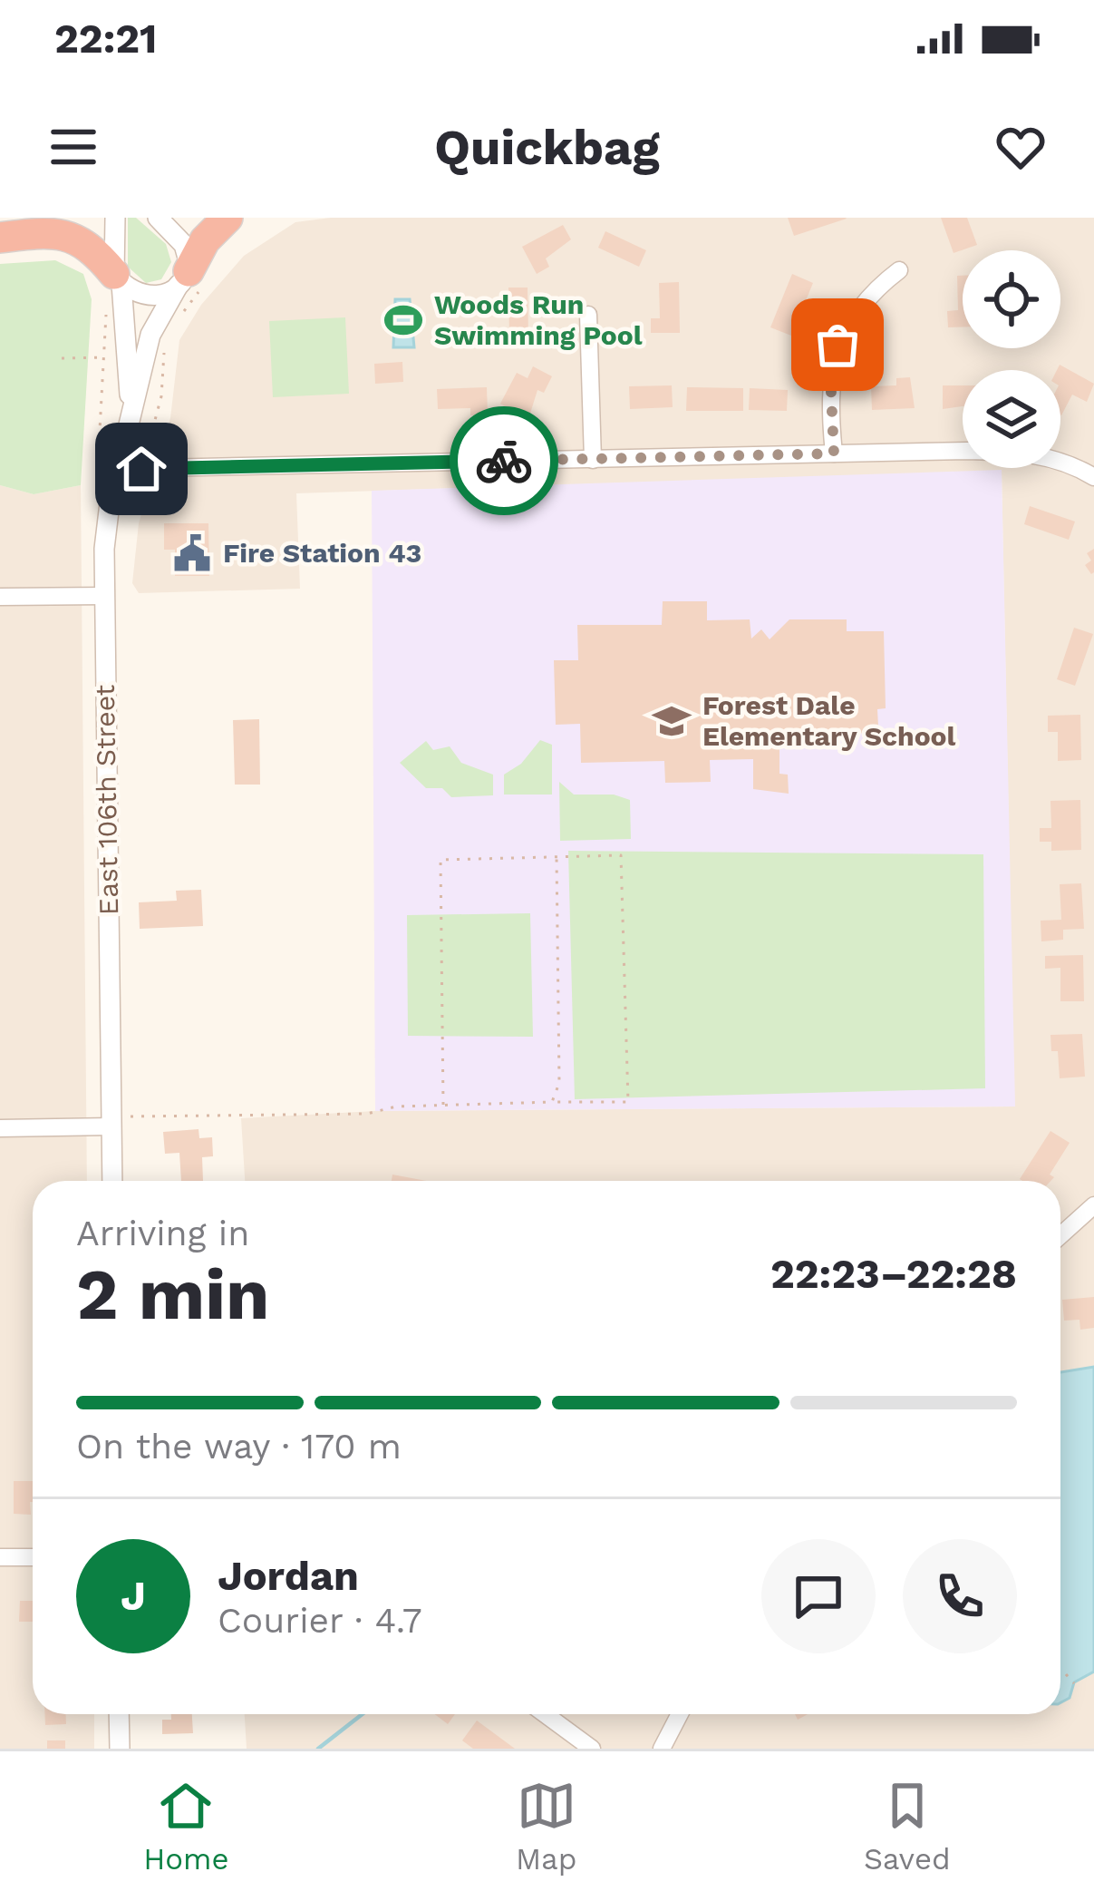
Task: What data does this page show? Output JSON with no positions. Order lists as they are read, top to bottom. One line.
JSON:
{"streets":{"street":["East 106th Street"]},"places":{"sports":["Woods Run Swimming Pool"],"public building":["Fire Station 43"],"school or university":["Forest Dale Elementary School"]},"page":{"status":"22:21","header":"Quickbag","heading":["2 min","Arriving in","22:23–22:28"],"panel":["Jordan","Courier · 4.7"],"bar":"On the way · 170 m","round":"J","tabs":["Home","Map","Saved"]}}
